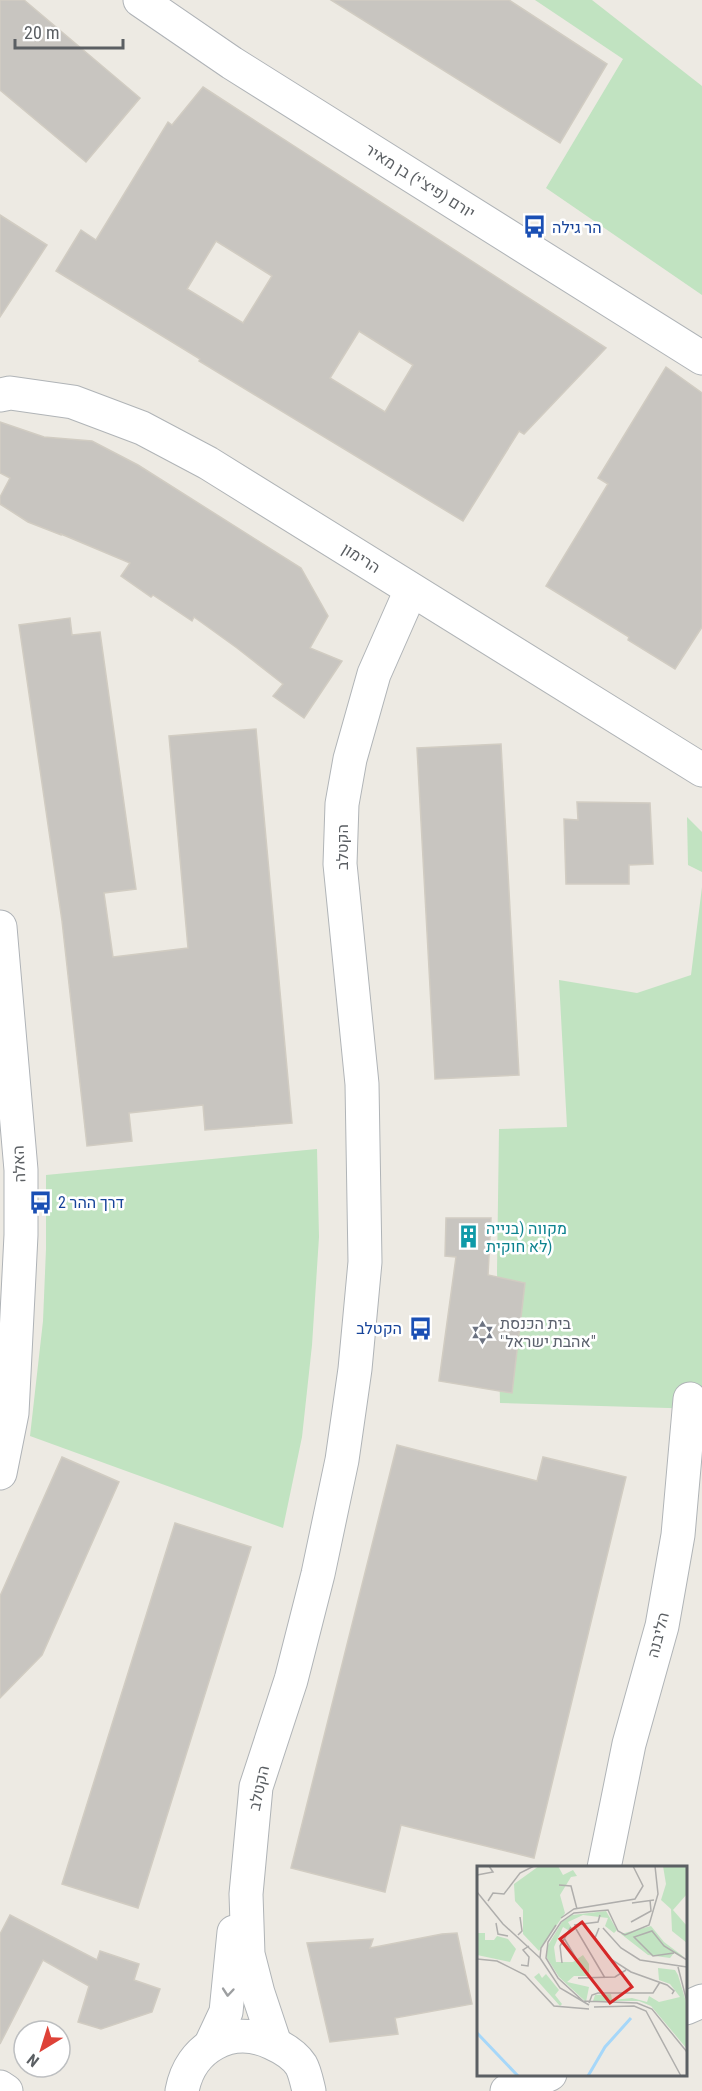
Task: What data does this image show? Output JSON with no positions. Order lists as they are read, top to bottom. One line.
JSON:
{"streets":{"street":["יורם (פיצ'י) בן מאיר","הרימון","הקטלב","האלה","הליבנה"]},"crossings":[["הרימון","הקטלב"]],"places":{"bus stop":["הר גילה","דרך ההר 2","הקטלב"],"building":["מקווה (בנייה לא חוקית)"],"synagogue":["בית הכנסת \"אהבת ישראל\""]},"scale_bar":"20 m","north":"bottom left"}
